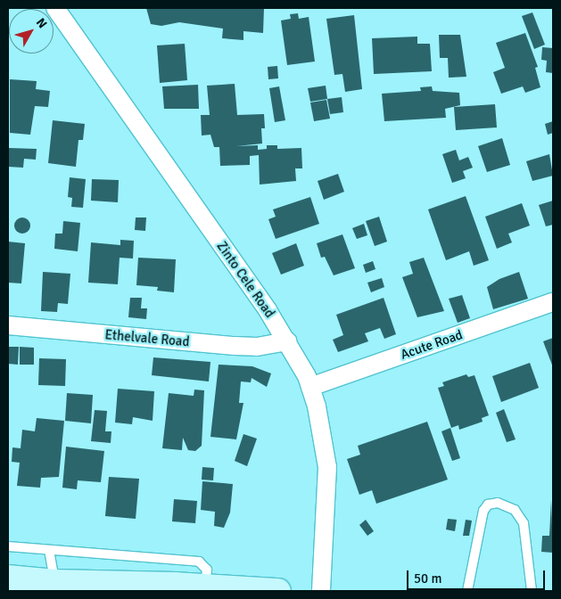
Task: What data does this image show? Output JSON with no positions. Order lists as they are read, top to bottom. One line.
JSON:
{"streets":{"street":["Zinto Cele Road","Ethelvale Road","Acute Road"]},"crossings":[["Zinto Cele Road","Ethelvale Road"],["Zinto Cele Road","Acute Road"]],"scale_bar":"50 m","north":"top right"}
